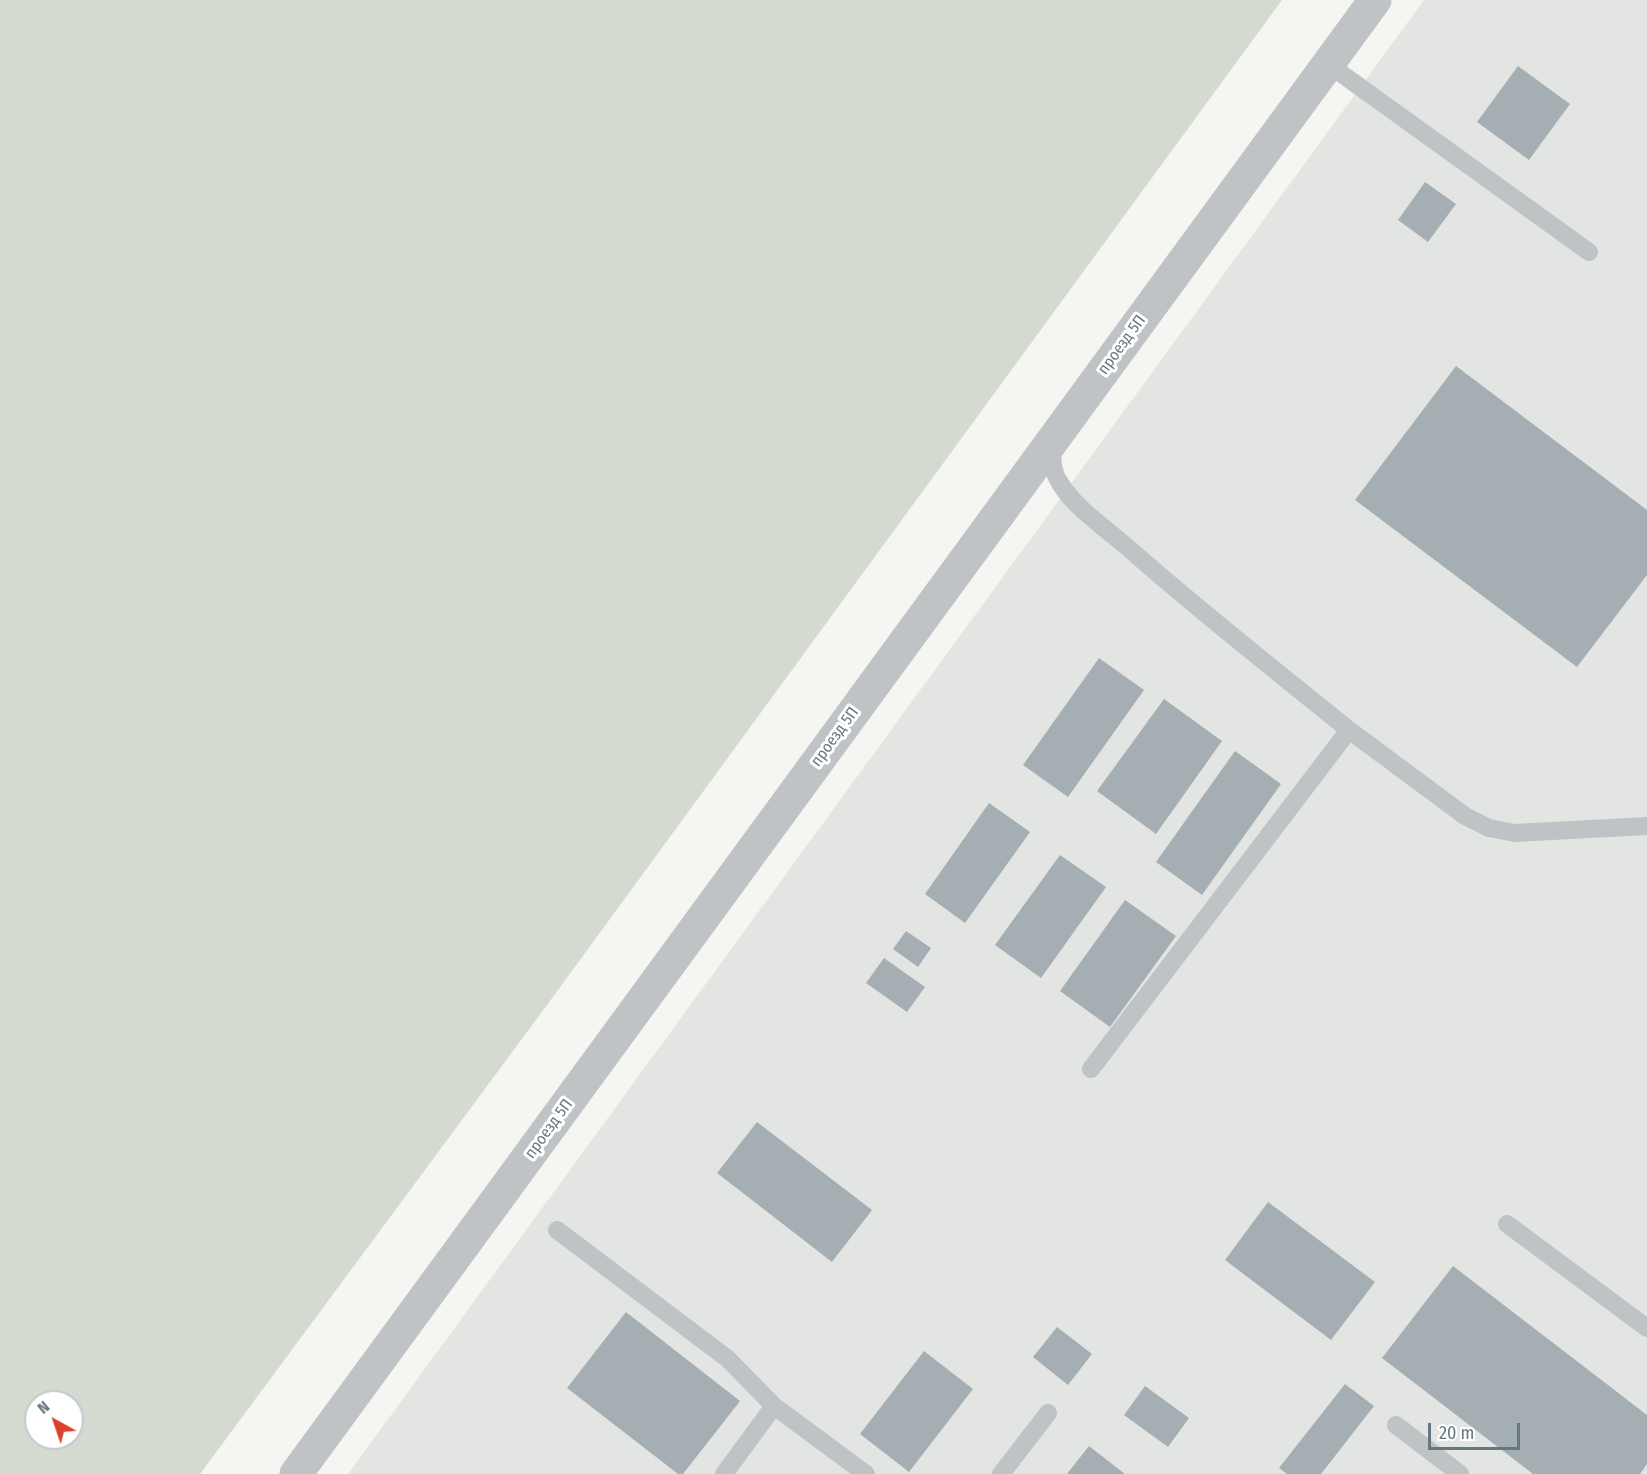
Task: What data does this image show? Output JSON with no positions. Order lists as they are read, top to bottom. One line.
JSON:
{"streets":{"street":["проезд 5П"]},"scale_bar":"20 m","north":"top left"}
